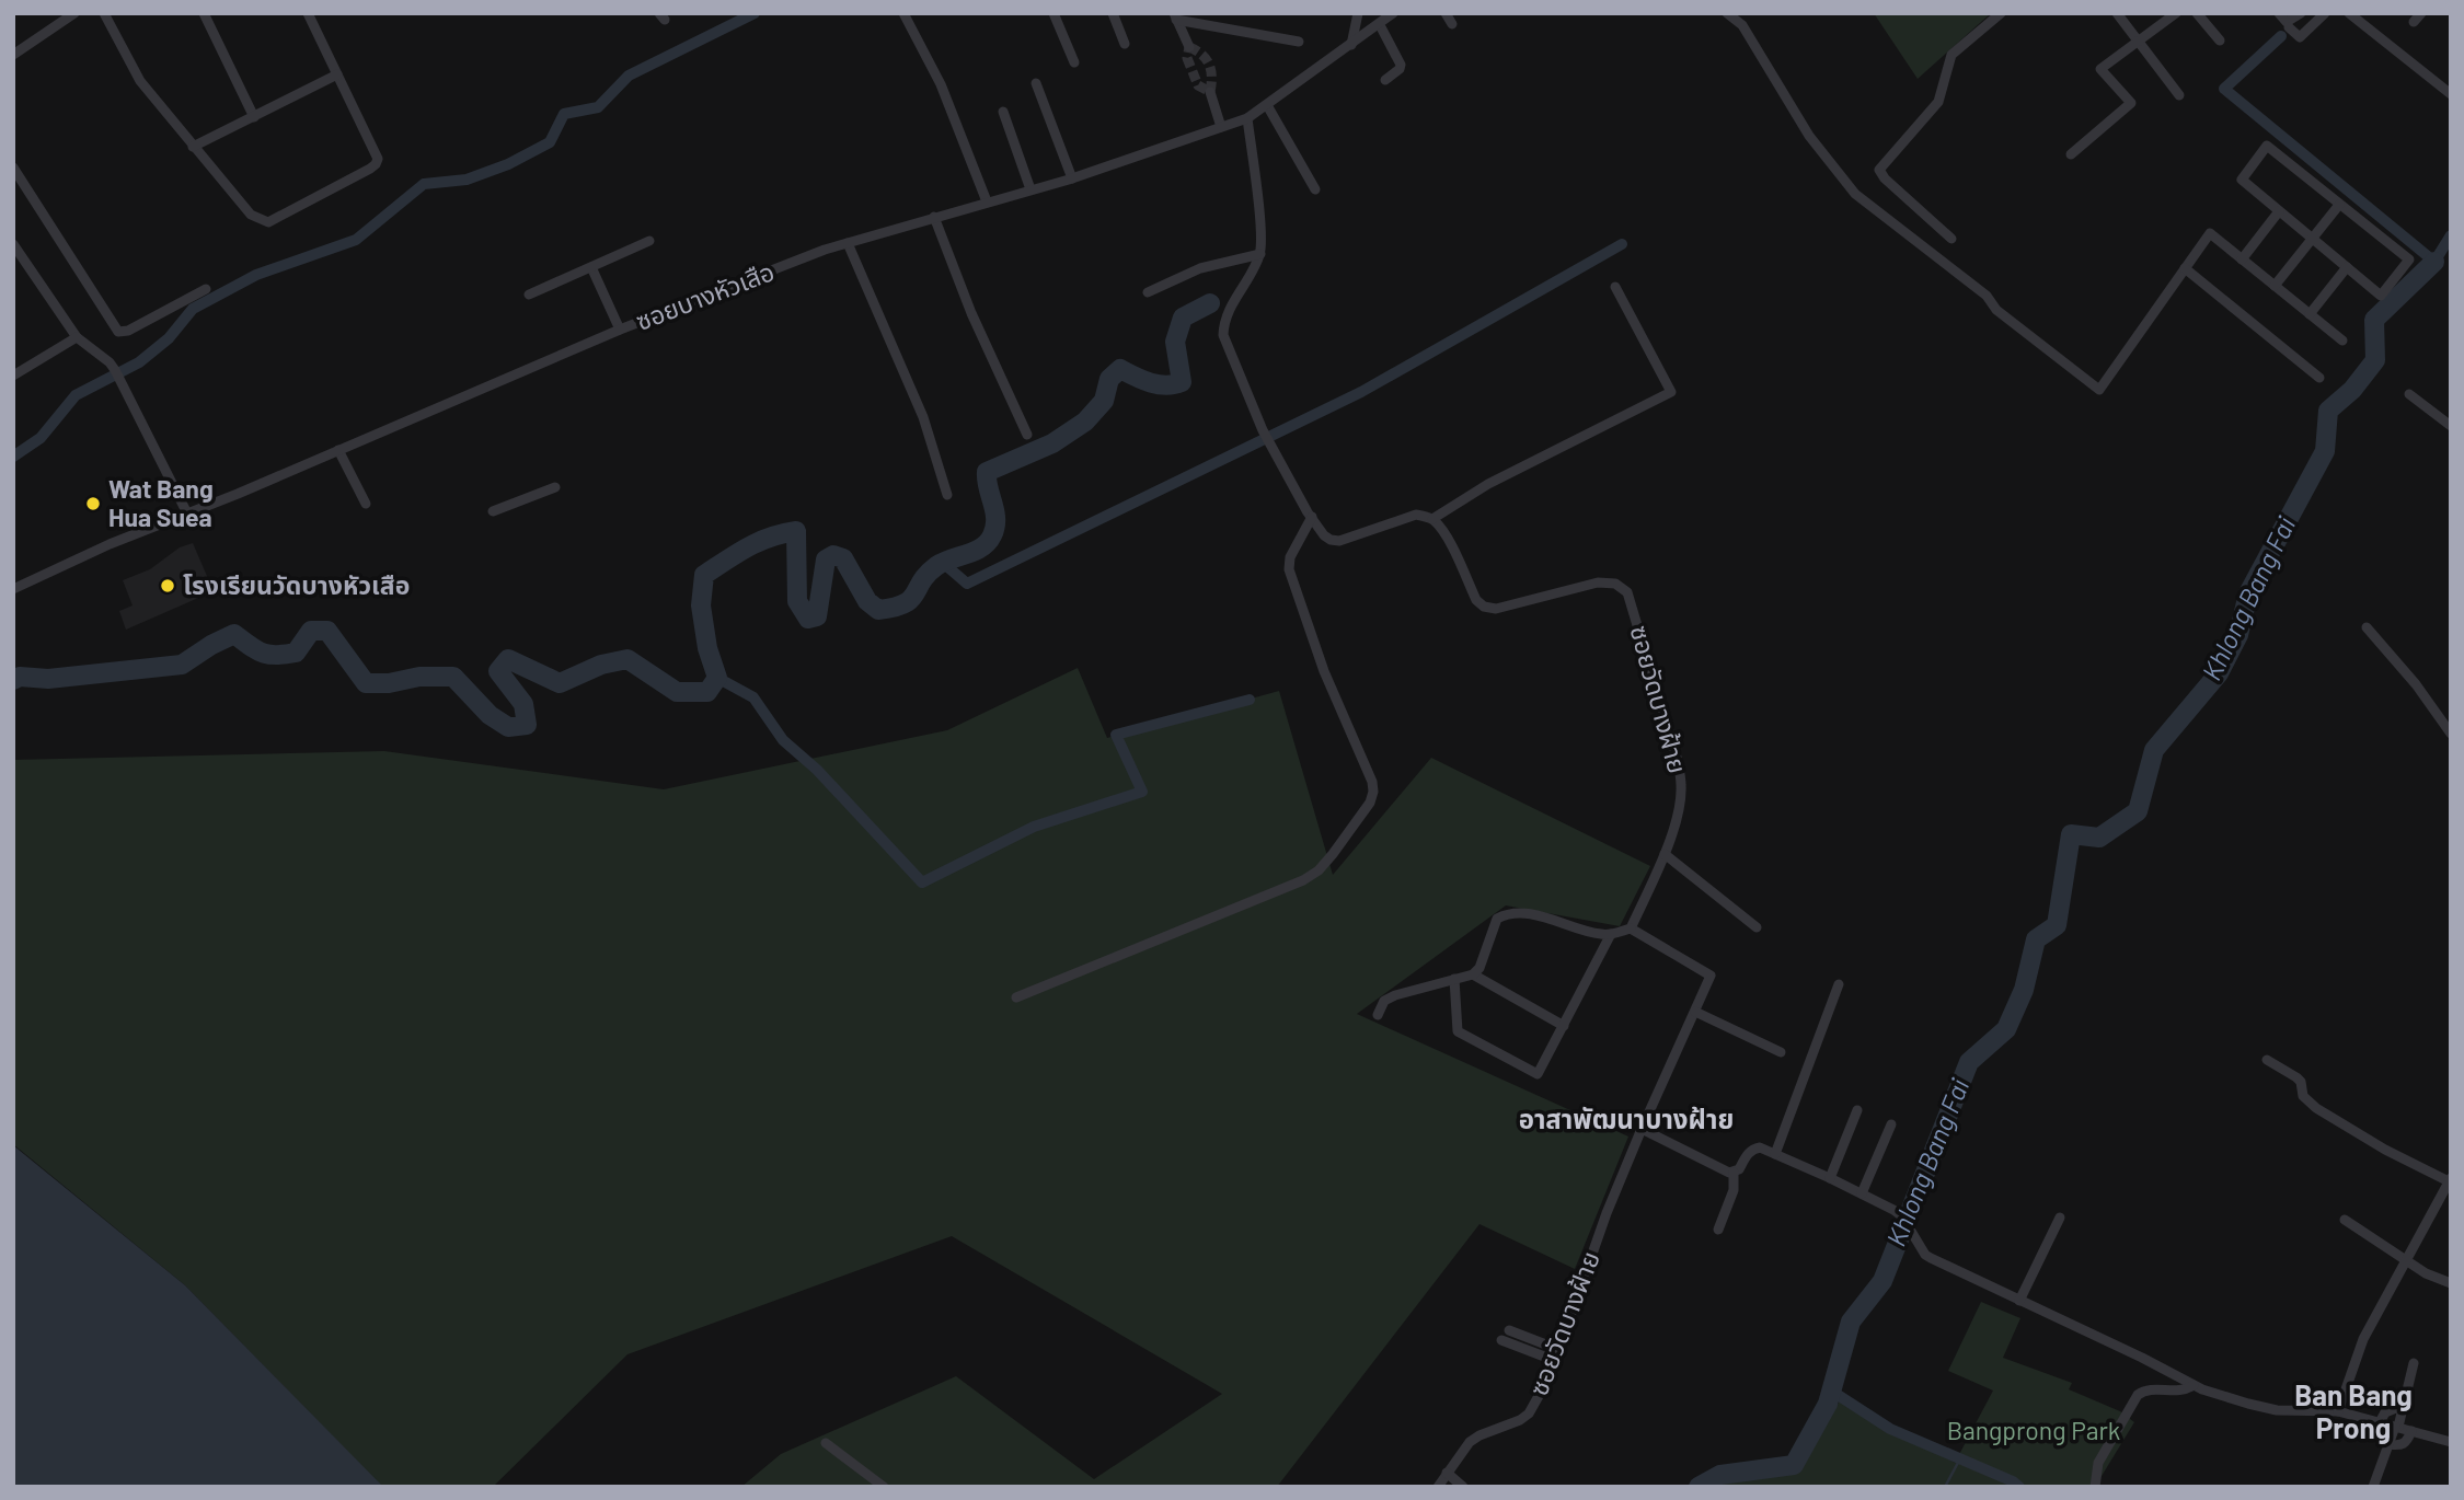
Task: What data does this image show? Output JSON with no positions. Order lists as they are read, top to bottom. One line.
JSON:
{"streets":{"street":["ซอยบางหัวเสือ","ซอยวัดบางฝ้าย"]},"districts":["อาสาพัฒนาบางฝ้าย","Ban Bang Prong"],"water":["Khlong Bang Fai"],"parks":["Bangprong Park"],"places":["Wat Bang Hua Suea","โรงเรียนวัดบางหัวเสือ"]}
